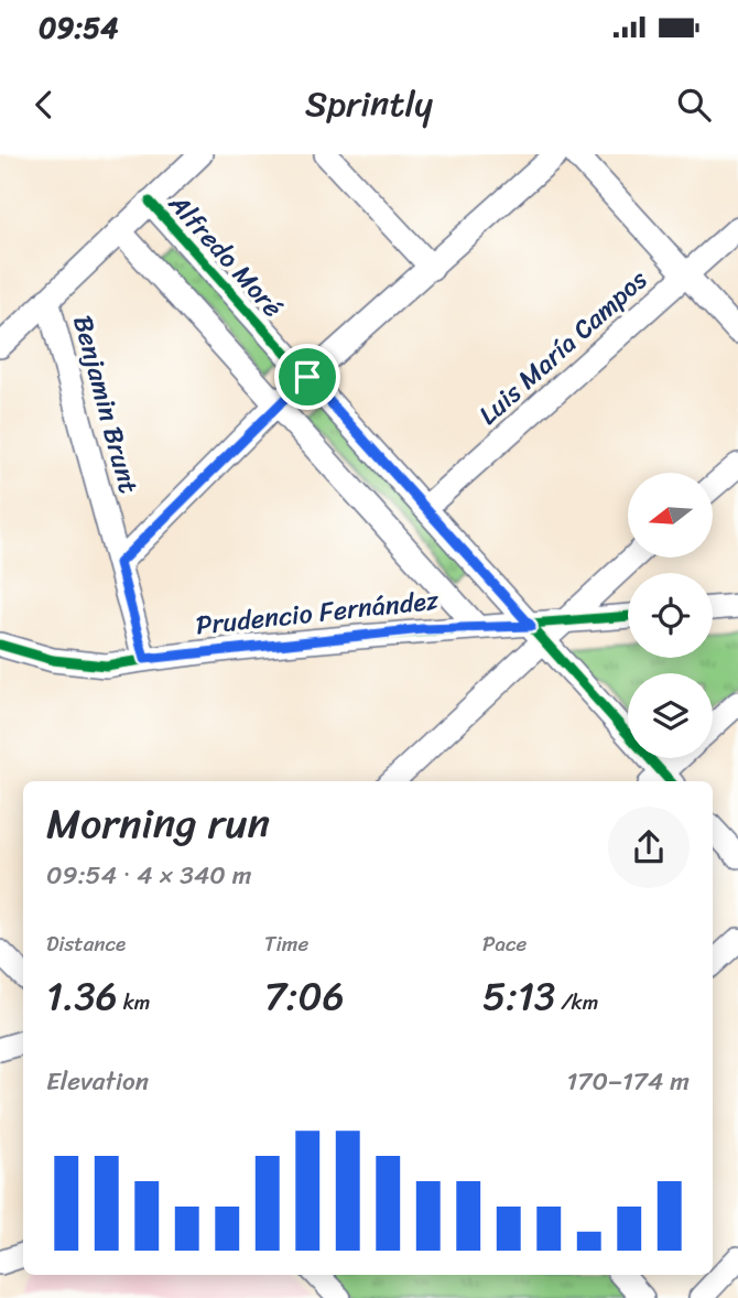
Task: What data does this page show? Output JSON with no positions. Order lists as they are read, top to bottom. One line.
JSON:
{"streets":{"street":["Alfredo Moré","Luis María Campos","Benjamin Brunt","Prudencio Fernández"]},"crossings":[["Alfredo Moré","Luis María Campos"],["Alfredo Moré","Prudencio Fernández"],["Benjamin Brunt","Prudencio Fernández"]],"north":"left","page":{"status":"09:54","header":"Sprintly","heading":["Morning run","09:54 · 4 × 340 m"],"stats":[["Distance","1.36 km"],["Time","7:06"],["Pace","5:13 /km"]],"chart":["Elevation","170–174 m"]}}
